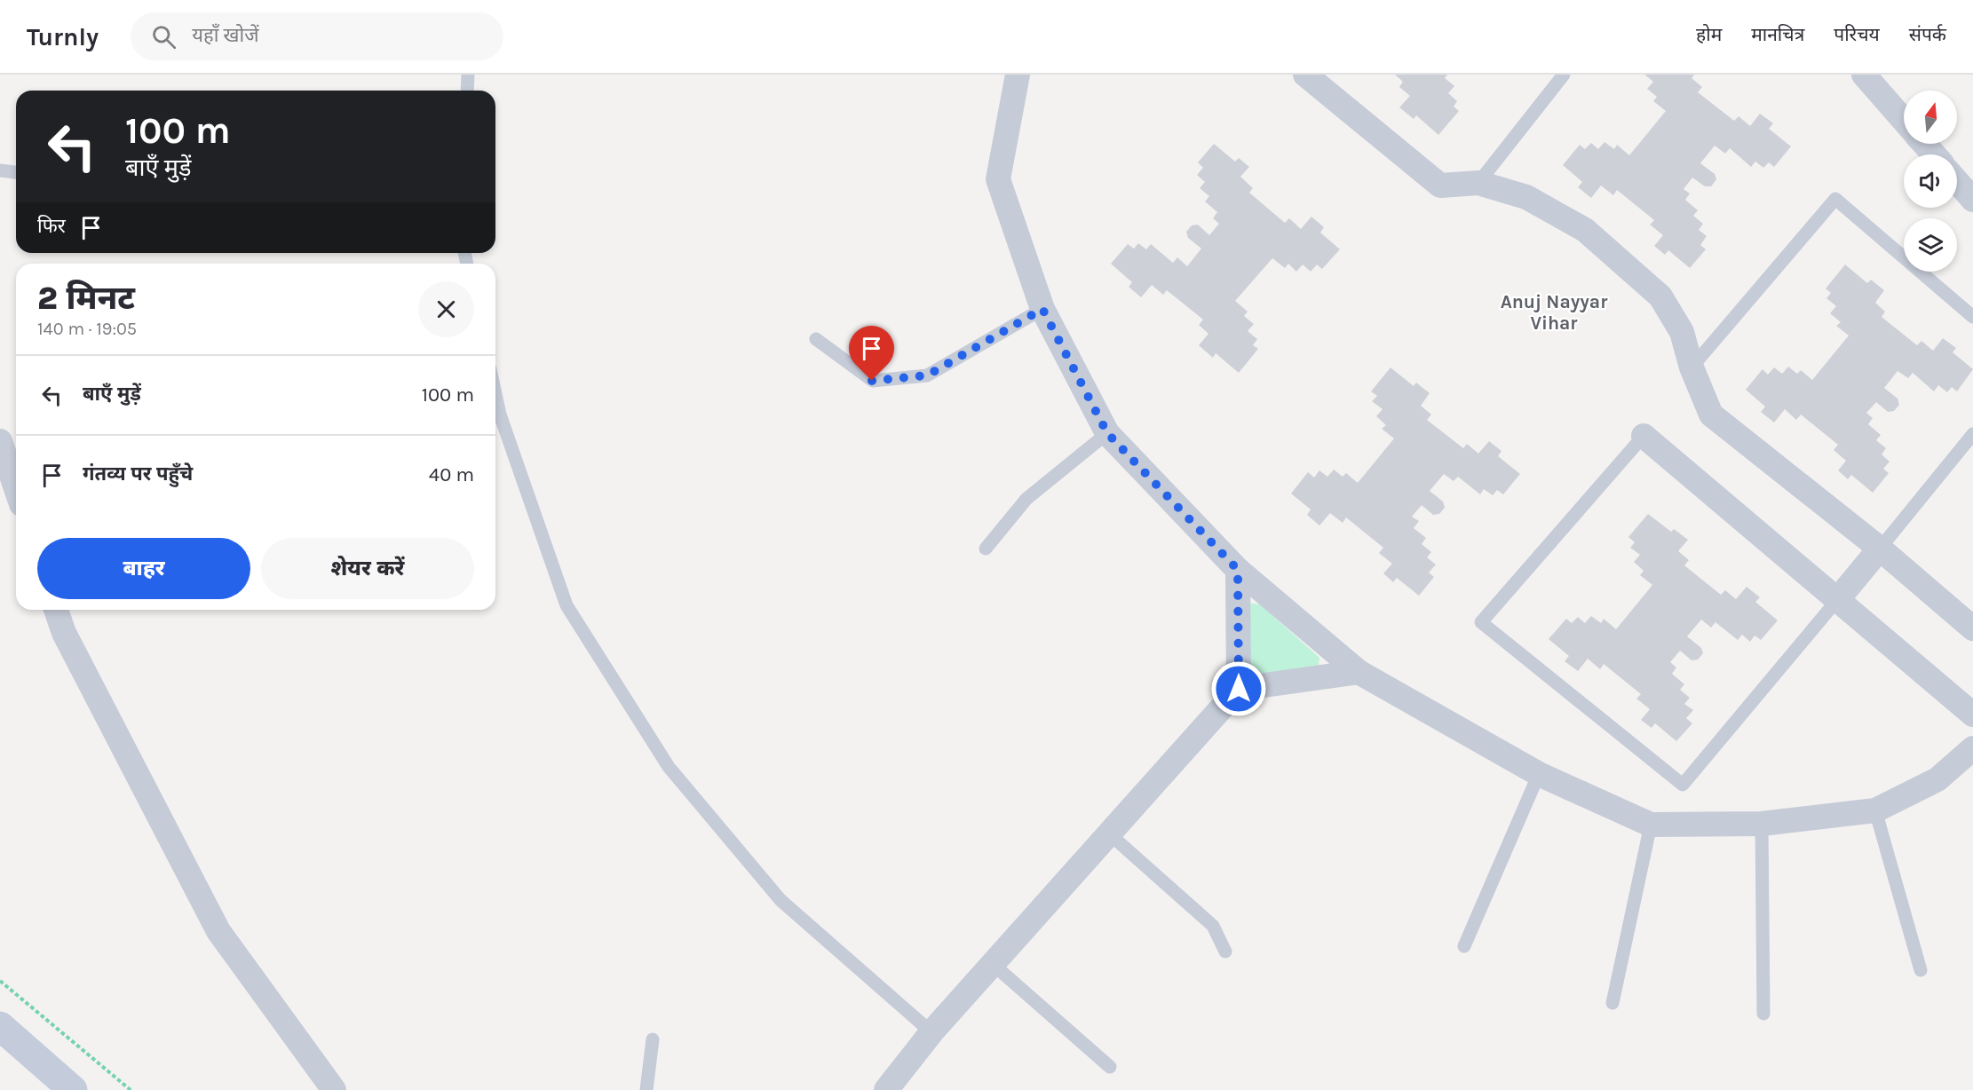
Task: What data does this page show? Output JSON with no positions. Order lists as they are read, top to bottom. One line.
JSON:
{"districts":["Anuj Nayyar Vihar"],"north":"top","page":{"header":"Turnly","search":"यहाँ खोजें","nav":["होम","मानचित्र","परिचय","संपर्क"],"turn":["100 m","बाएँ मुड़ें"],"then":"फिर","heading":["2 मिनट","140 m · 19:05"],"list":[{"name":"बाएँ मुड़ें","value":"100 m"},{"name":"गंतव्य पर पहुँचे","value":"40 m"}],"buttons":["बाहर","शेयर करें"]}}
